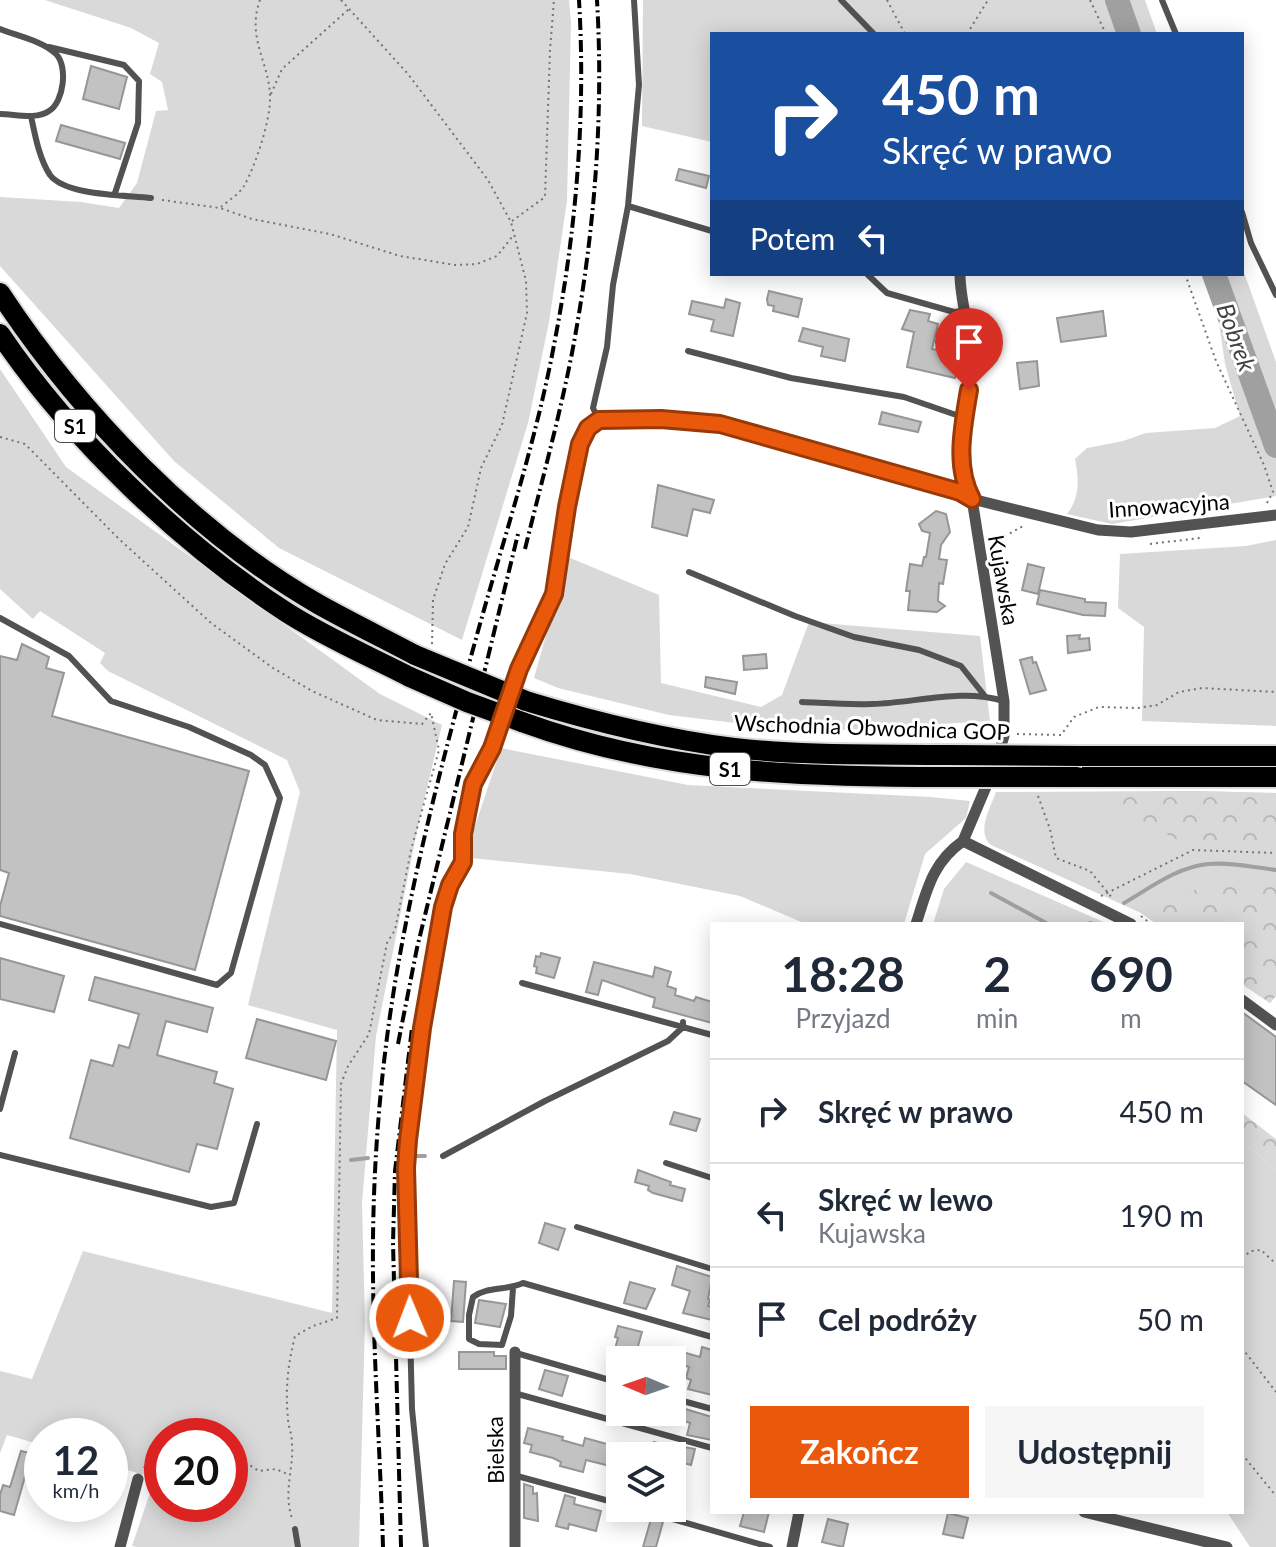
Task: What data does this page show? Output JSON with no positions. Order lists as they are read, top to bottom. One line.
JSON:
{"streets":{"highway":["S1","Wschodnia Obwodnica GOP"],"street":["Innowacyjna","Kujawska","Bielska"]},"crossings":[["Innowacyjna","Kujawska"]],"water":["Bobrek"],"north":"left","page":{"turn":["450 m","Skręć w prawo"],"then":"Potem","eta":["18:28","Przyjazd","2","min","690","m"],"list":[{"name":"Skręć w prawo","value":"450 m"},{"name":"Skręć w lewo","note":"Kujawska","value":"190 m"},{"name":"Cel podróży","value":"50 m"}],"buttons":["Zakończ","Udostępnij"],"speed":"12 km/h","limit":"20"}}
